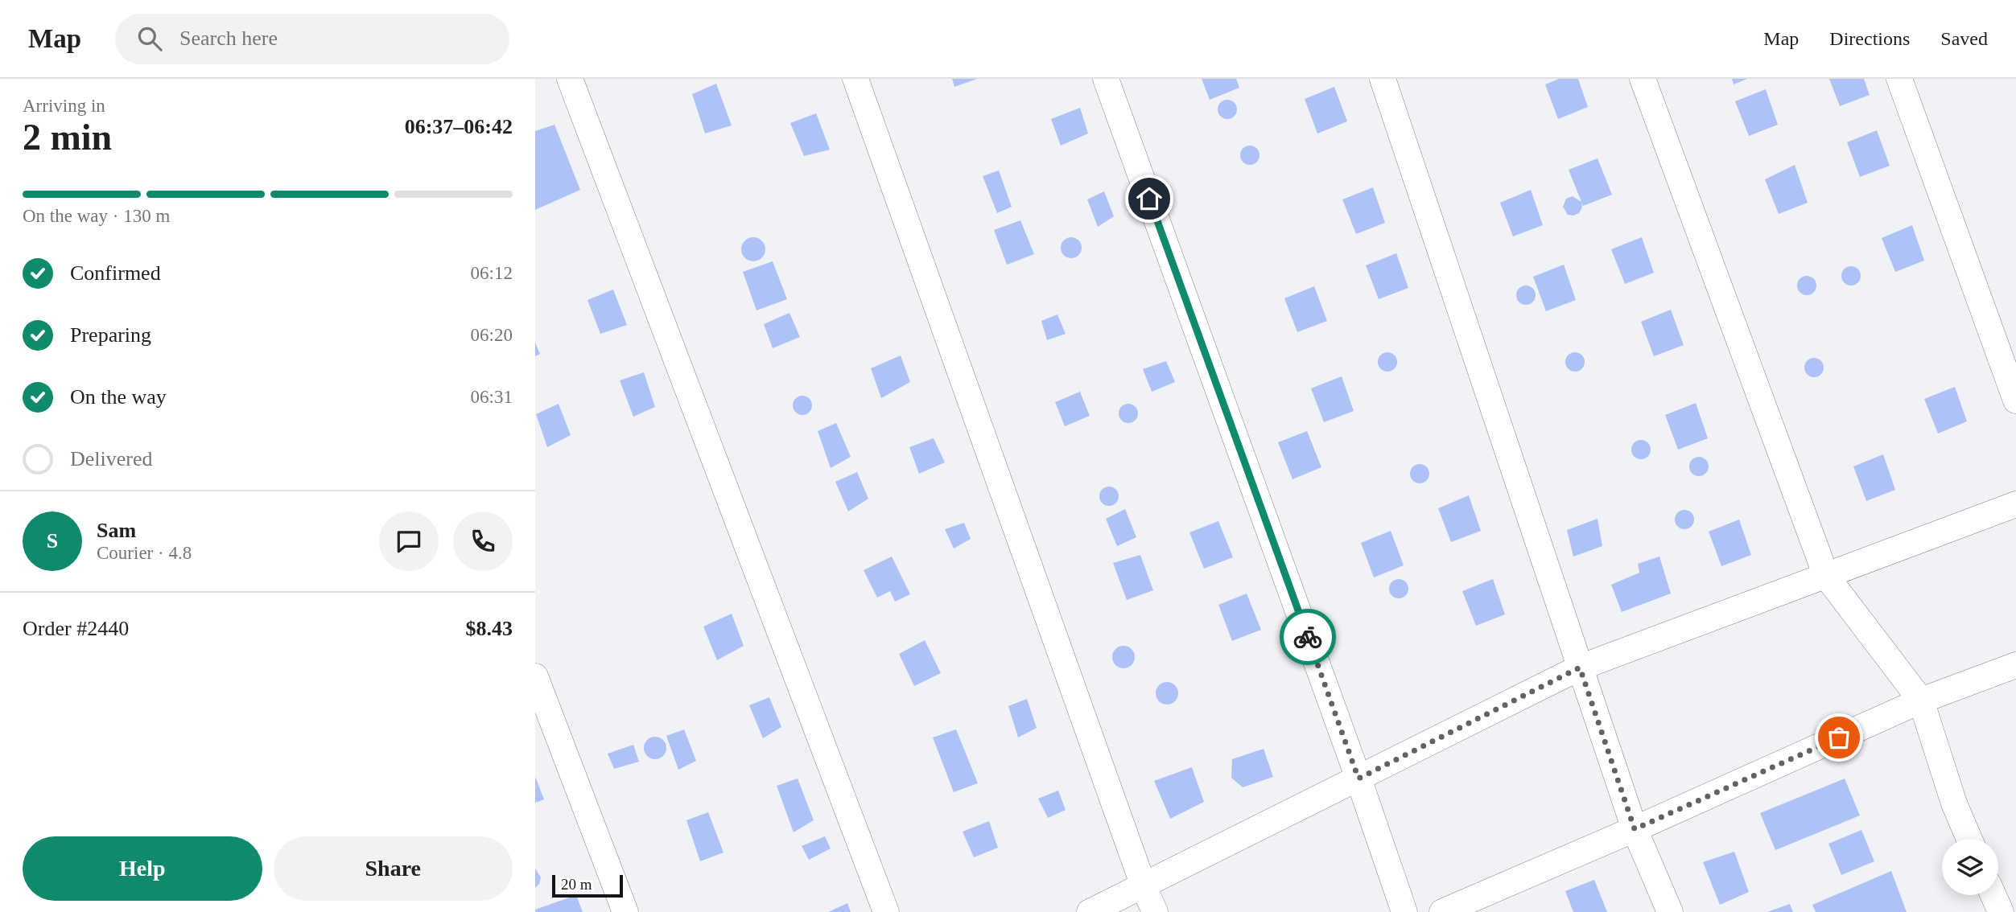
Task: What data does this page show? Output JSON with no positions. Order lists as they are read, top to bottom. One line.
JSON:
{"scale_bar":"20 m","page":{"header":"Map","search":"Search here","nav":["Map","Directions","Saved"],"heading":["2 min","Arriving in","06:37–06:42"],"panel":["Sam","Courier · 4.8","Order #2440","$8.43"],"bar":"On the way · 130 m","list":[["Confirmed","06:12"],["Preparing","06:20"],["On the way","06:31"],"Delivered"],"round":"S","buttons":["Help","Share"],"scale":"20 m"}}
